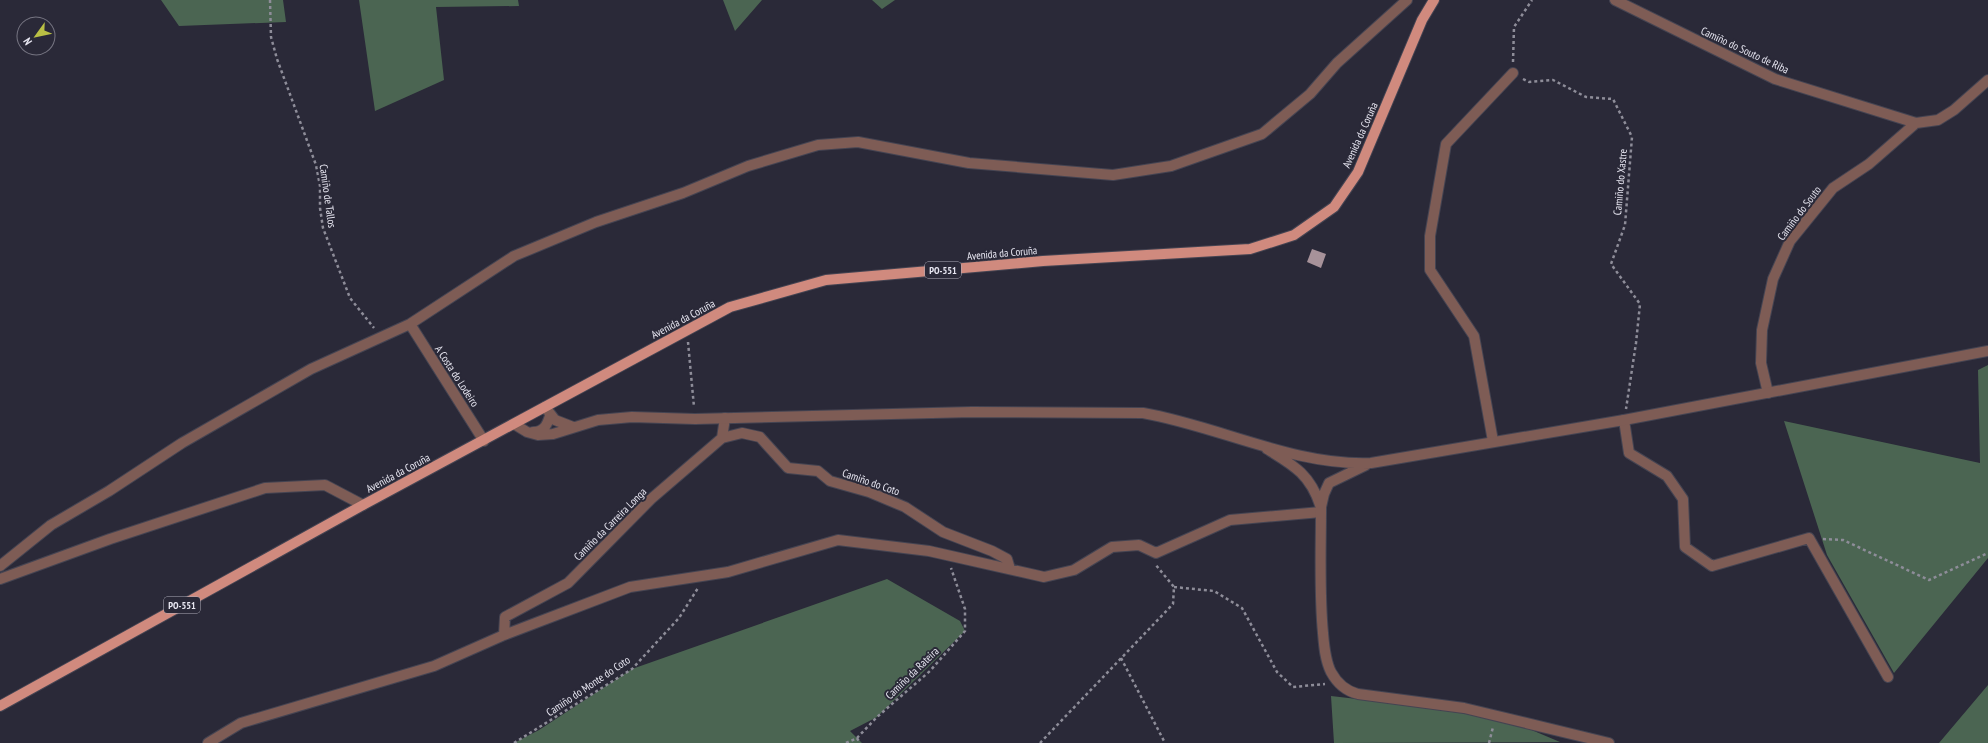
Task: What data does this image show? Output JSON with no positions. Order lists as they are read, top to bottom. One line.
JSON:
{"streets":{"main road":["Avenida da Coruña","PO-551"],"street":["Camiño do Souto de Riba","Camiño do Souto","A Costa do Lodeiro","Camiño do Coto","Camiño da Carreira Longa"],"path":["Camiño do Xastre","Camiño de Tallos","Camiño da Rateira","Camiño do Monte do Coto"]},"crossings":[["Camiño do Souto de Riba","Camiño do Souto"],["Avenida da Coruña","PO-551"],["Avenida da Coruña","A Costa do Lodeiro"],["Camiño do Coto","Camiño da Carreira Longa"]],"north":"bottom left"}
